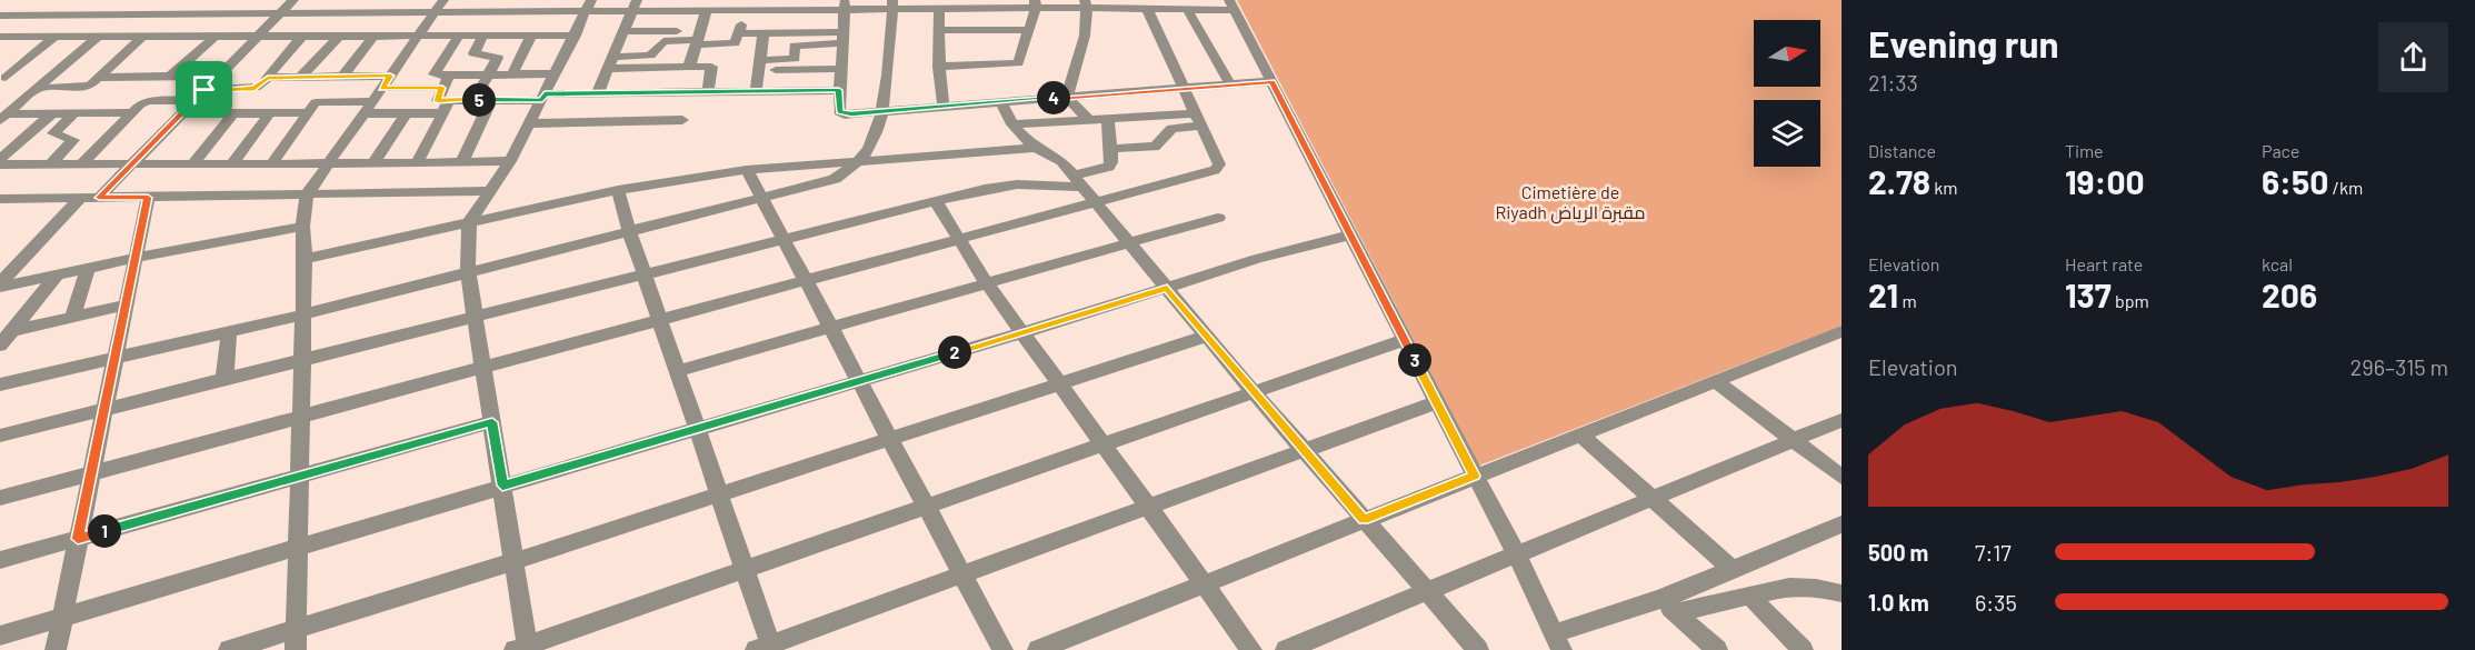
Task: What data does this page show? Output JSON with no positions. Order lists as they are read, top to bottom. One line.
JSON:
{"parks":["Cimetière de Riyadh مقبرة الرياض"],"north":"right","page":{"heading":["Evening run","21:33"],"pins":["4","5","2","3","1"],"stats":[["Distance","2.78 km"],["Time","19:00"],["Pace","6:50 /km"],["Elevation","21 m"],["Heart rate","137 bpm"],["kcal","206"]],"chart":["Elevation","296–315 m"],"list":[{"name":"500 m","note":"7:17"},{"name":"1.0 km","note":"6:35"}]}}
